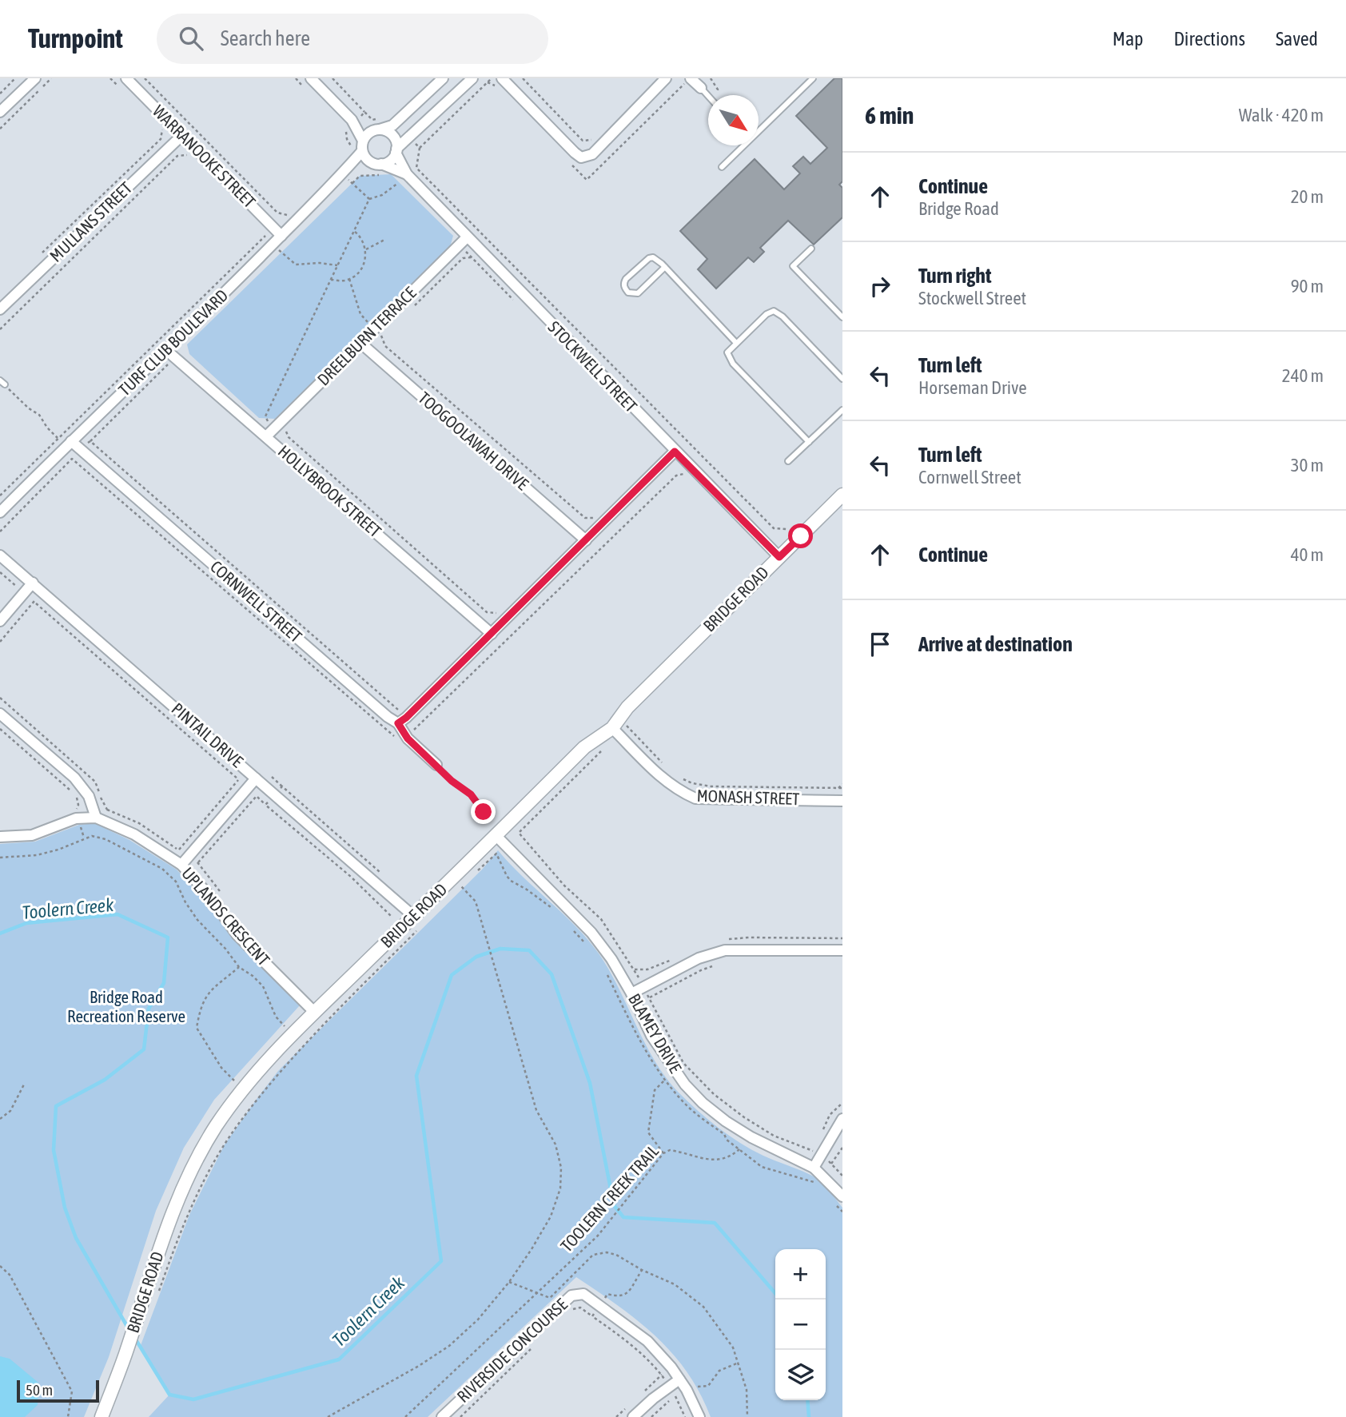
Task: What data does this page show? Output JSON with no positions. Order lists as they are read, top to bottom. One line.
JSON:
{"streets":{"street":["WARRANOOKE STREET","MULLANS STREET","DREELBURN TERRACE","TURF CLUB BOULEVARD","STOCKWELL STREET","TOOGOOLAWAH DRIVE","HOLLYBROOK STREET","BRIDGE ROAD","CORNWELL STREET","PINTAIL DRIVE","MONASH STREET","UPLANDS CRESCENT","BLAMEY DRIVE","RIVERSIDE CONCOURSE"],"path":["TOOLERN CREEK TRAIL"]},"crossings":[["WARRANOOKE STREET","MULLANS STREET"],["WARRANOOKE STREET","TURF CLUB BOULEVARD"],["DREELBURN TERRACE","STOCKWELL STREET"],["DREELBURN TERRACE","TOOGOOLAWAH DRIVE"],["DREELBURN TERRACE","HOLLYBROOK STREET"],["TURF CLUB BOULEVARD","STOCKWELL STREET"],["TURF CLUB BOULEVARD","HOLLYBROOK STREET"],["TURF CLUB BOULEVARD","CORNWELL STREET"],["STOCKWELL STREET","BRIDGE ROAD"],["BRIDGE ROAD","PINTAIL DRIVE"],["BRIDGE ROAD","MONASH STREET"],["BRIDGE ROAD","UPLANDS CRESCENT"],["BRIDGE ROAD","BLAMEY DRIVE"]],"water":["Toolern Creek"],"parks":["Bridge Road Recreation Reserve"],"scale_bar":"50 m","north":"bottom right","page":{"header":"Turnpoint","search":"Search here","nav":["Map","Directions","Saved"],"heading":["6 min","Walk · 420 m"],"list":[["Continue","Bridge Road","20 m"],["Turn right","Stockwell Street","90 m"],["Turn left","Horseman Drive","240 m"],["Turn left","Cornwell Street","30 m"],["Continue","40 m"],"Arrive at destination"],"map_buttons":["+","−"],"scale":"50 m"}}
